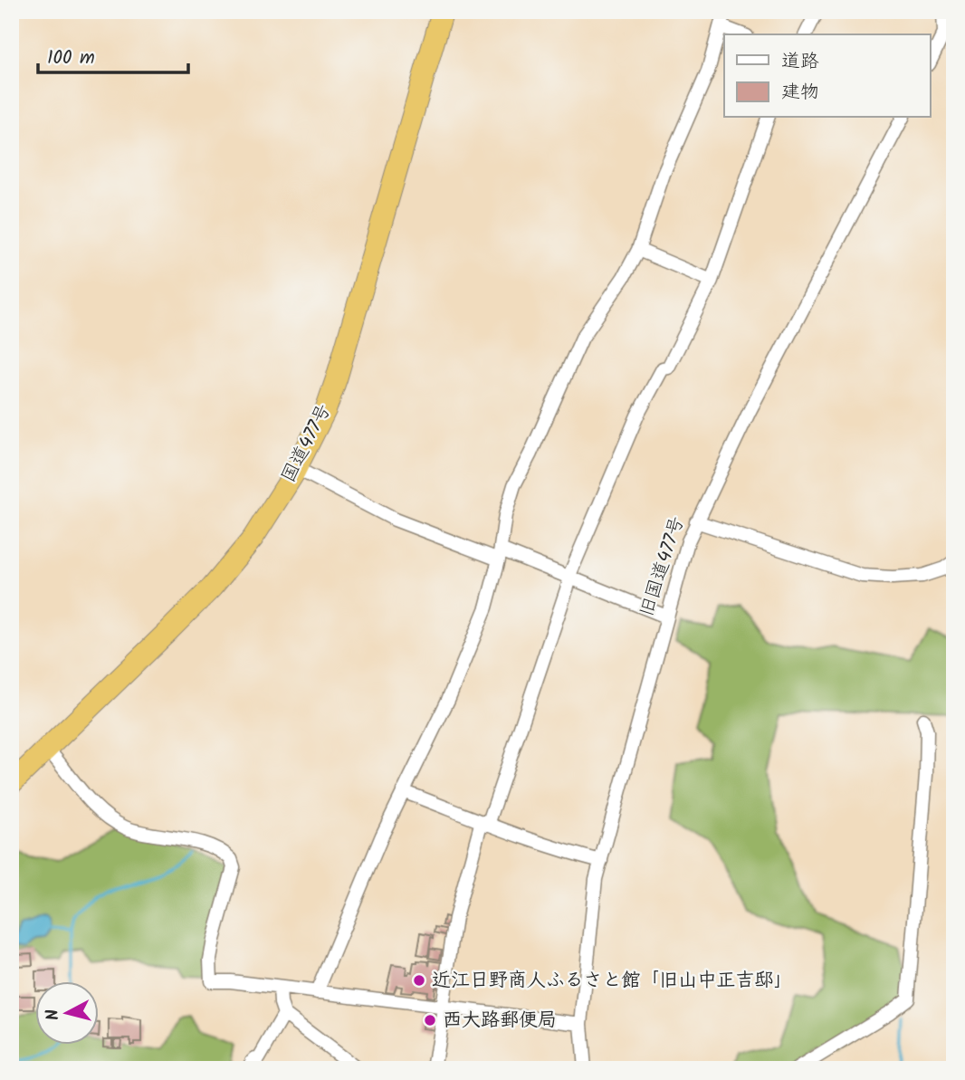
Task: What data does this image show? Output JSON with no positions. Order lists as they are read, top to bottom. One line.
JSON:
{"streets":{"highway":["国道477号"],"street":["旧国道477号"]},"places":["近江日野商人ふるさと館「旧山中正吉邸」","西大路郵便局"],"legend":["道路","建物"],"scale_bar":"100 m","north":"left"}
